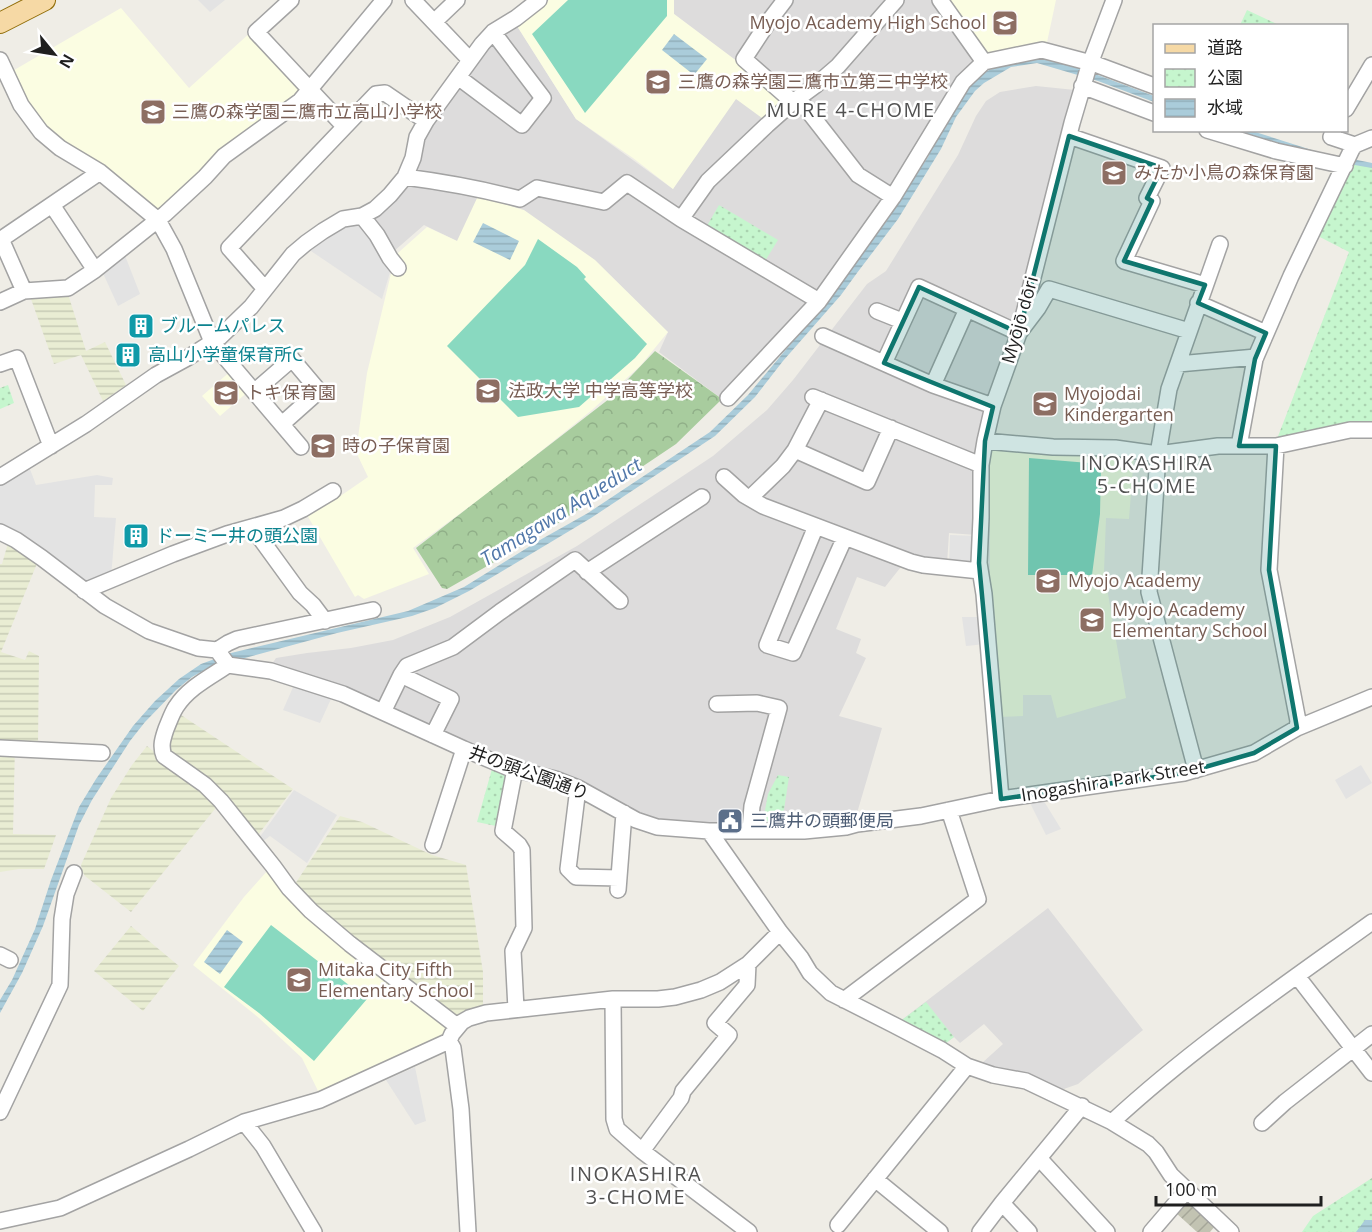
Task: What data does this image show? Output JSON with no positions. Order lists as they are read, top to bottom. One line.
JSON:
{"streets":{"street":["Myōjō dōri","井の頭公園通り","Inogashira Park Street"]},"crossings":[["Myōjō dōri","Inogashira Park Street"],["井の頭公園通り","Inogashira Park Street"]],"districts":["MURE 4-CHOME","INOKASHIRA 5-CHOME","INOKASHIRA 3-CHOME"],"water":["Tamagawa Aqueduct"],"places":{"school or university":["Myojo Academy High School","三鷹の森学園三鷹市立第三中学校","三鷹の森学園三鷹市立高山小学校","みたか小鳥の森保育園","法政大学 中学高等学校","トキ保育園","Myojodai Kindergarten","時の子保育園","Myojo Academy","Myojo Academy Elementary School","Mitaka City Fifth Elementary School"],"building":["ブルームパレス","高山小学童保育所C","ドーミー井の頭公園"],"public building":["三鷹井の頭郵便局"]},"legend":["道路","公園","水域"],"scale_bar":"100 m","north":"bottom right"}
